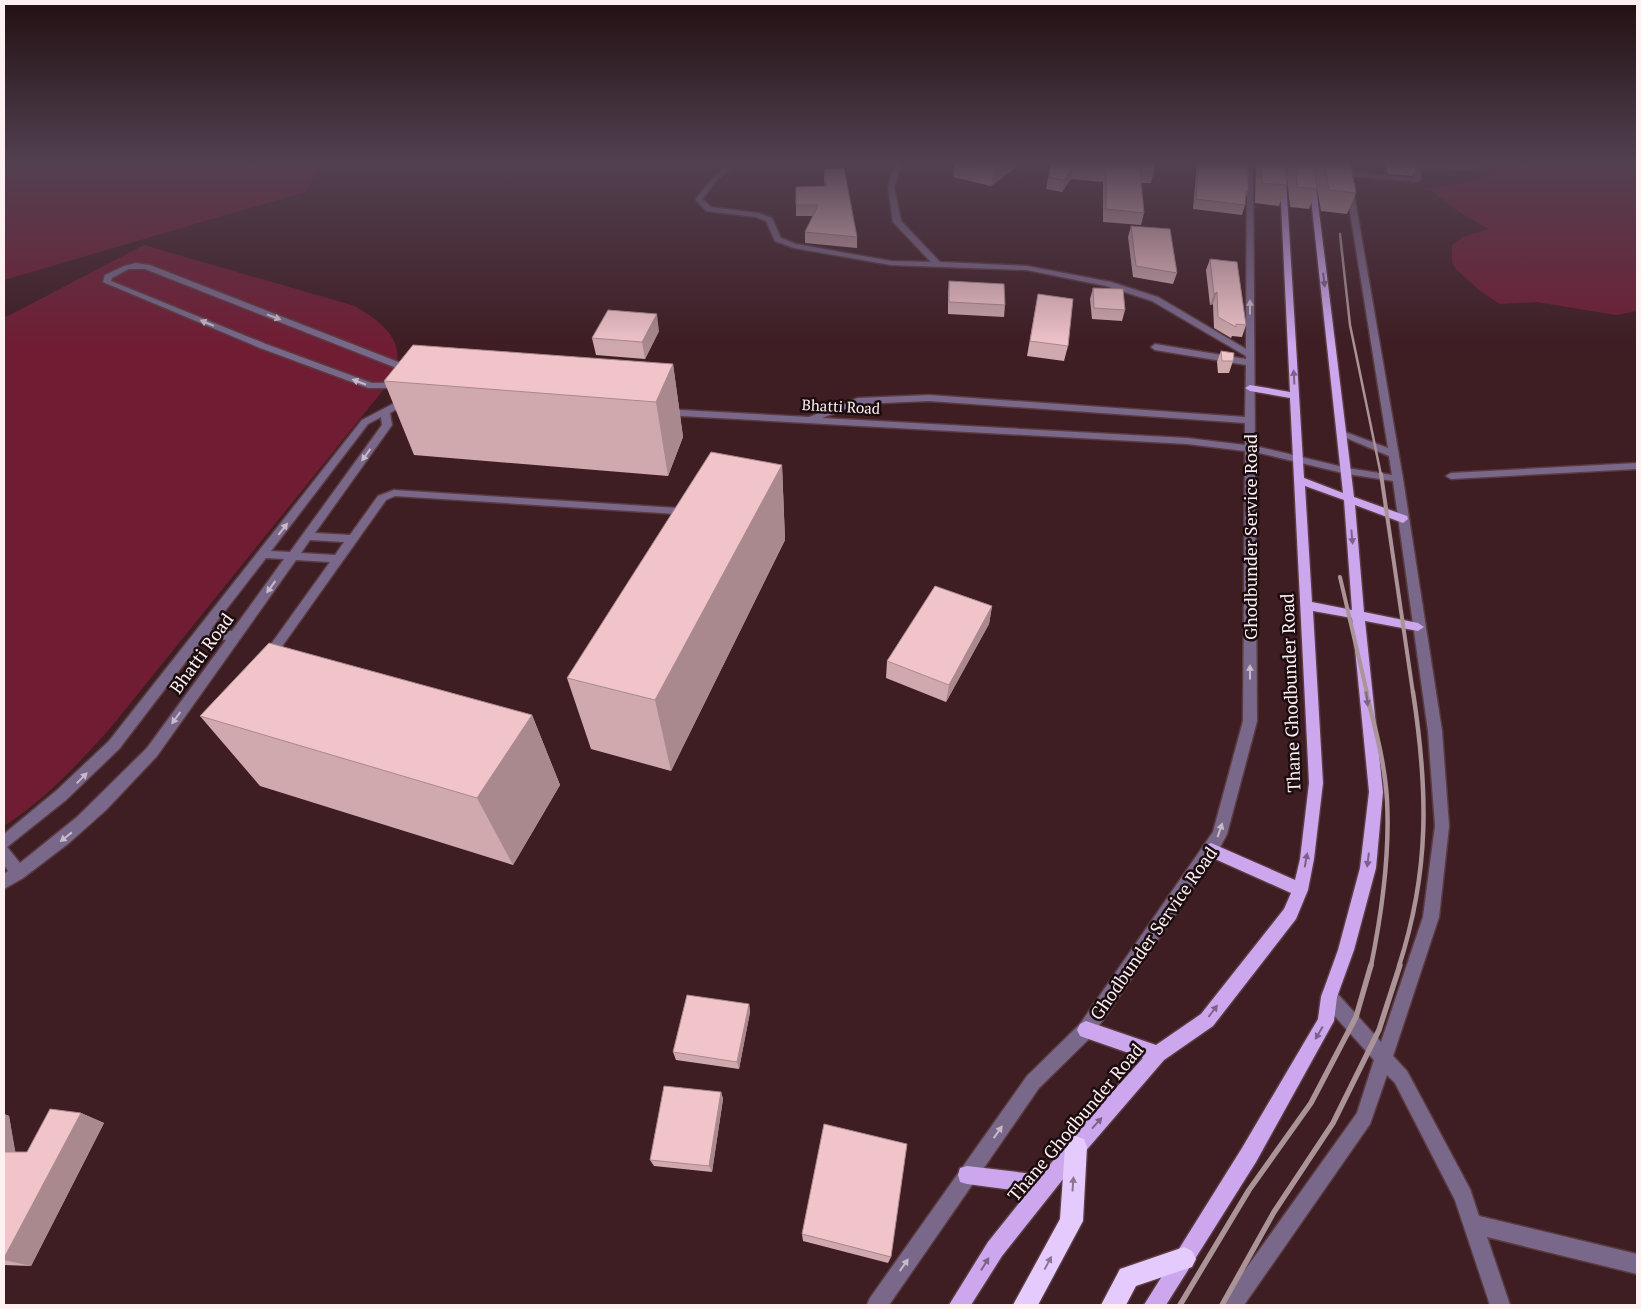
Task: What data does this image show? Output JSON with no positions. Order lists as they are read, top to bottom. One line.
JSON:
{"streets":{"main road":["Thane Ghodbunder Road"],"street":["Bhatti Road","Ghodbunder Service Road"]},"crossings":[["Bhatti Road","Ghodbunder Service Road"],["Bhatti Road","Thane Ghodbunder Road"]],"one_way":["Ghodbunder Service Road"]}
